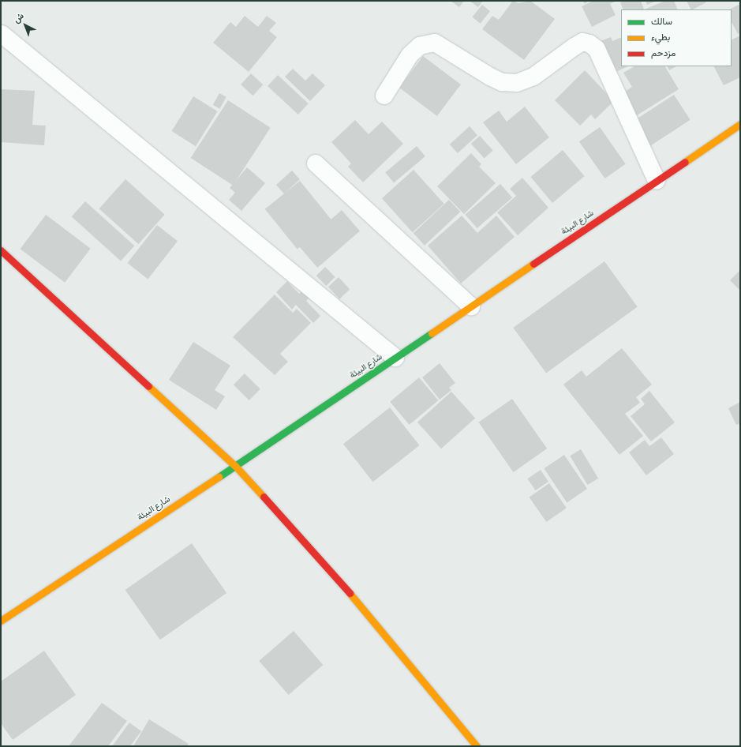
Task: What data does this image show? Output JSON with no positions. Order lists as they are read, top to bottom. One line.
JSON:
{"streets":{"street":["شارع البيئة"]},"legend":["سالك","بطيء","مزدحم"],"north":"top left"}
